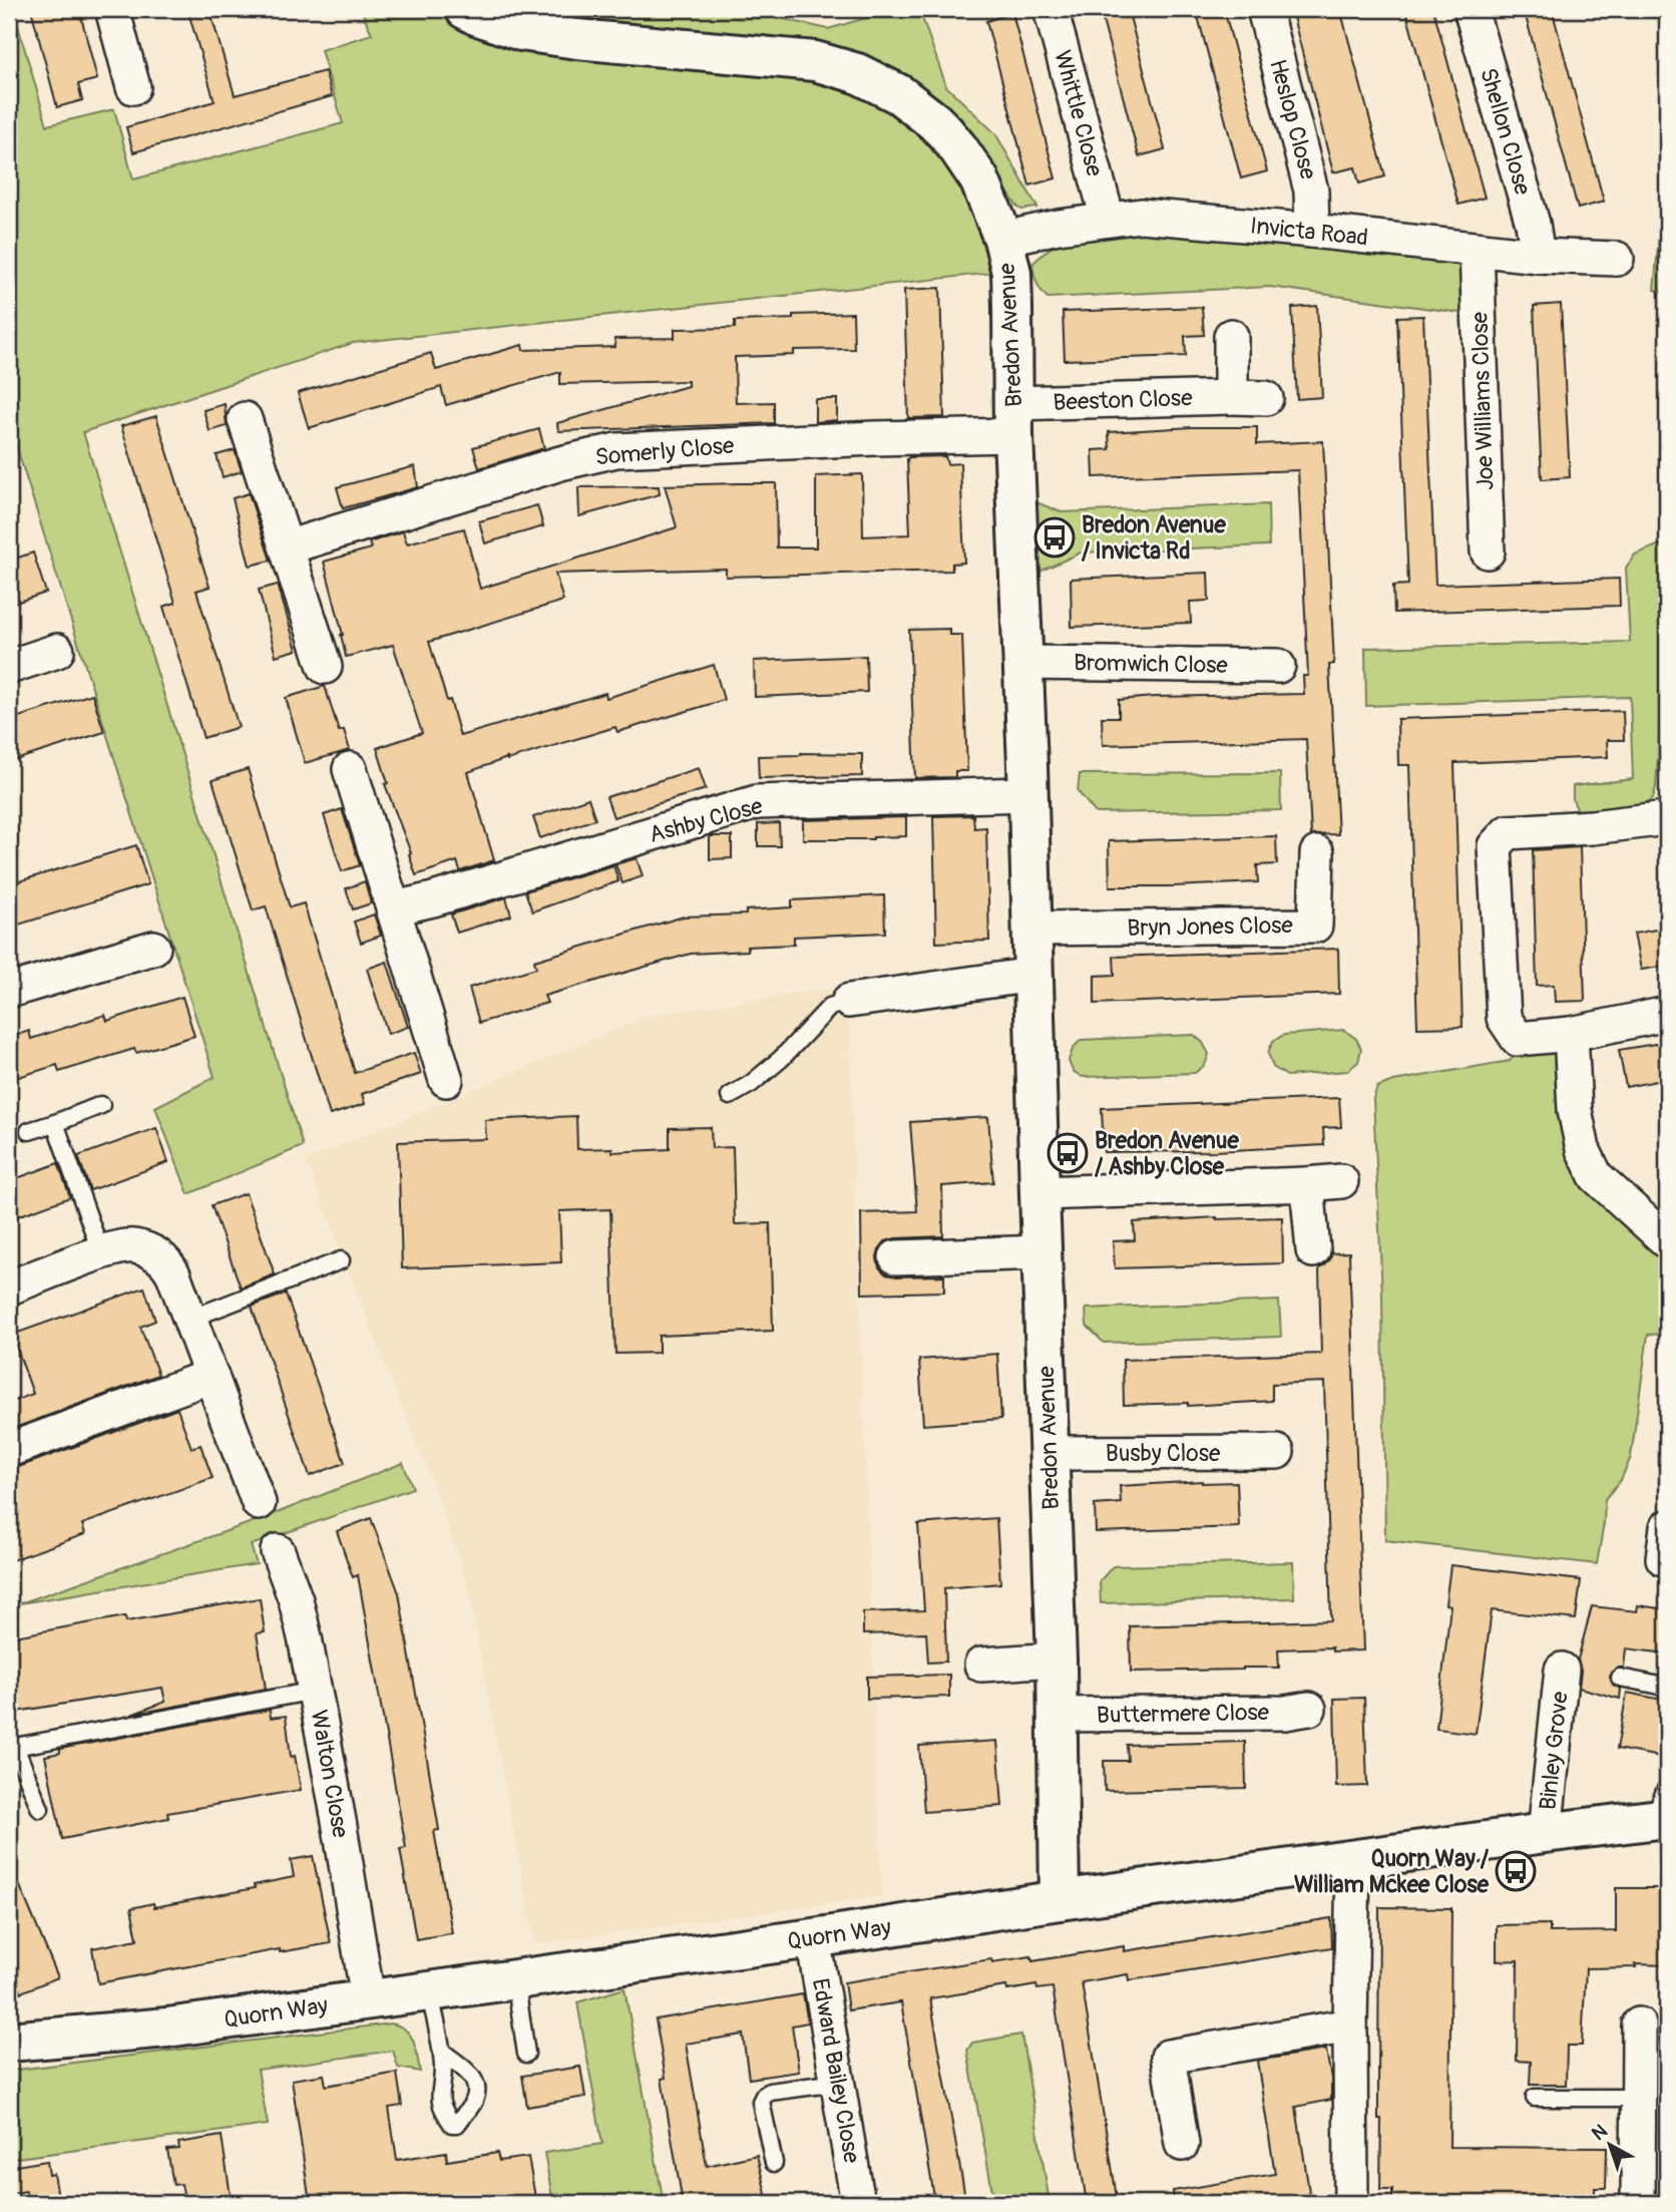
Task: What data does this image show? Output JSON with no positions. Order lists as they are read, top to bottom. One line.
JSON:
{"streets":{"street":["Whittle Close","Heslop Close","Shellon Close","Invicta Road","Bredon Avenue","Beeston Close","Joe Williams Close","Somerly Close","Bromwich Close","Ashby Close","Bryn Jones Close","Busby Close","Buttermere Close","Binley Grove","Walton Close","Quorn Way","Edward Bailey Close"]},"crossings":[["Whittle Close","Invicta Road"],["Heslop Close","Invicta Road"],["Shellon Close","Invicta Road"],["Invicta Road","Bredon Avenue"],["Invicta Road","Joe Williams Close"],["Bredon Avenue","Beeston Close"],["Bredon Avenue","Somerly Close"],["Bredon Avenue","Bromwich Close"],["Bredon Avenue","Ashby Close"],["Bredon Avenue","Bryn Jones Close"],["Bredon Avenue","Busby Close"],["Bredon Avenue","Buttermere Close"],["Bredon Avenue","Quorn Way"],["Beeston Close","Somerly Close"],["Binley Grove","Quorn Way"],["Walton Close","Quorn Way"],["Quorn Way","Edward Bailey Close"]],"places":{"bus stop":["Bredon Avenue / Invicta Rd","Bredon Avenue / Ashby Close","Quorn Way / William Mckee Close"]},"north":"top left"}
